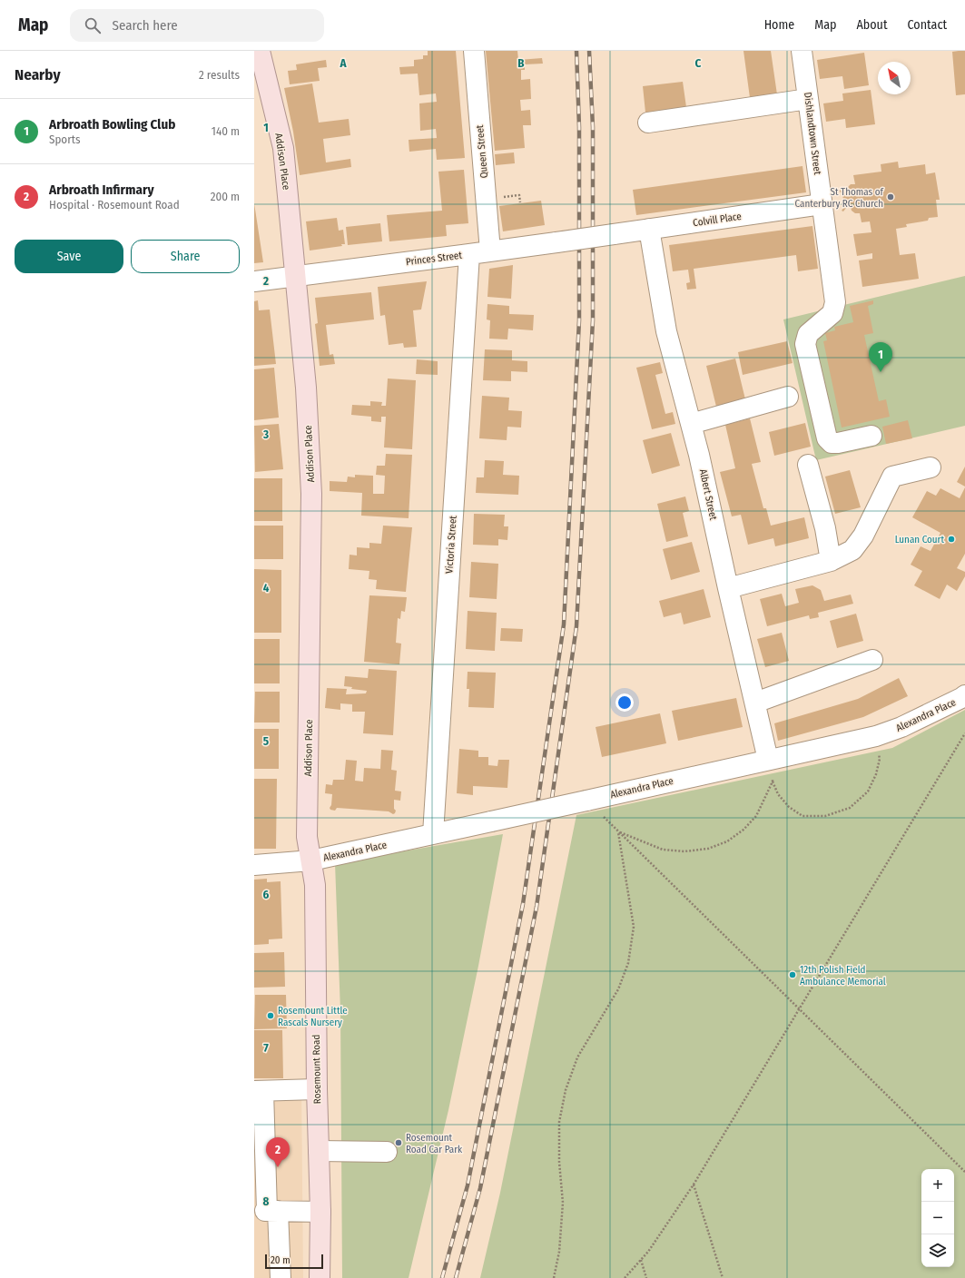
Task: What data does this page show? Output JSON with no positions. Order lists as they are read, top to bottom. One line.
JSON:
{"streets":{"main road":["Addison Place","Rosemount Road"],"street":["Dishlandtown Street","Queen Street","Colvill Place","Princes Street","Albert Street","Victoria Street","Alexandra Place"]},"crossings":[["Dishlandtown Street","Colvill Place"],["Queen Street","Princes Street"],["Addison Place","Princes Street"],["Addison Place","Alexandra Place"],["Addison Place","Rosemount Road"],["Colvill Place","Princes Street"],["Colvill Place","Albert Street"],["Princes Street","Victoria Street"],["Albert Street","Alexandra Place"],["Victoria Street","Alexandra Place"],["Alexandra Place","Rosemount Road"]],"places":["St Thomas of Canterbury RC Church","Lunan Court","12th Polish Field Ambulance Memorial","Rosemount Little Rascals Nursery","Rosemount Road Car Park"],"scale_bar":"20 m","north":"top left","page":{"header":"Map","search":"Search here","nav":["Home","Map","About","Contact"],"heading":["Nearby","2 results"],"list":[{"mark":"1","name":"Arbroath Bowling Club","note":"Sports","value":"140 m"},{"mark":"2","name":"Arbroath Infirmary","note":"Hospital · Rosemount Road","value":"200 m"}],"buttons":["Save","Share"],"pins":["1","2"],"map_buttons":["+","−"],"scale":"20 m"},"grid":{"columns":["A","B","C"],"rows":["1","2","3","4","5","6","7","8"]}}
